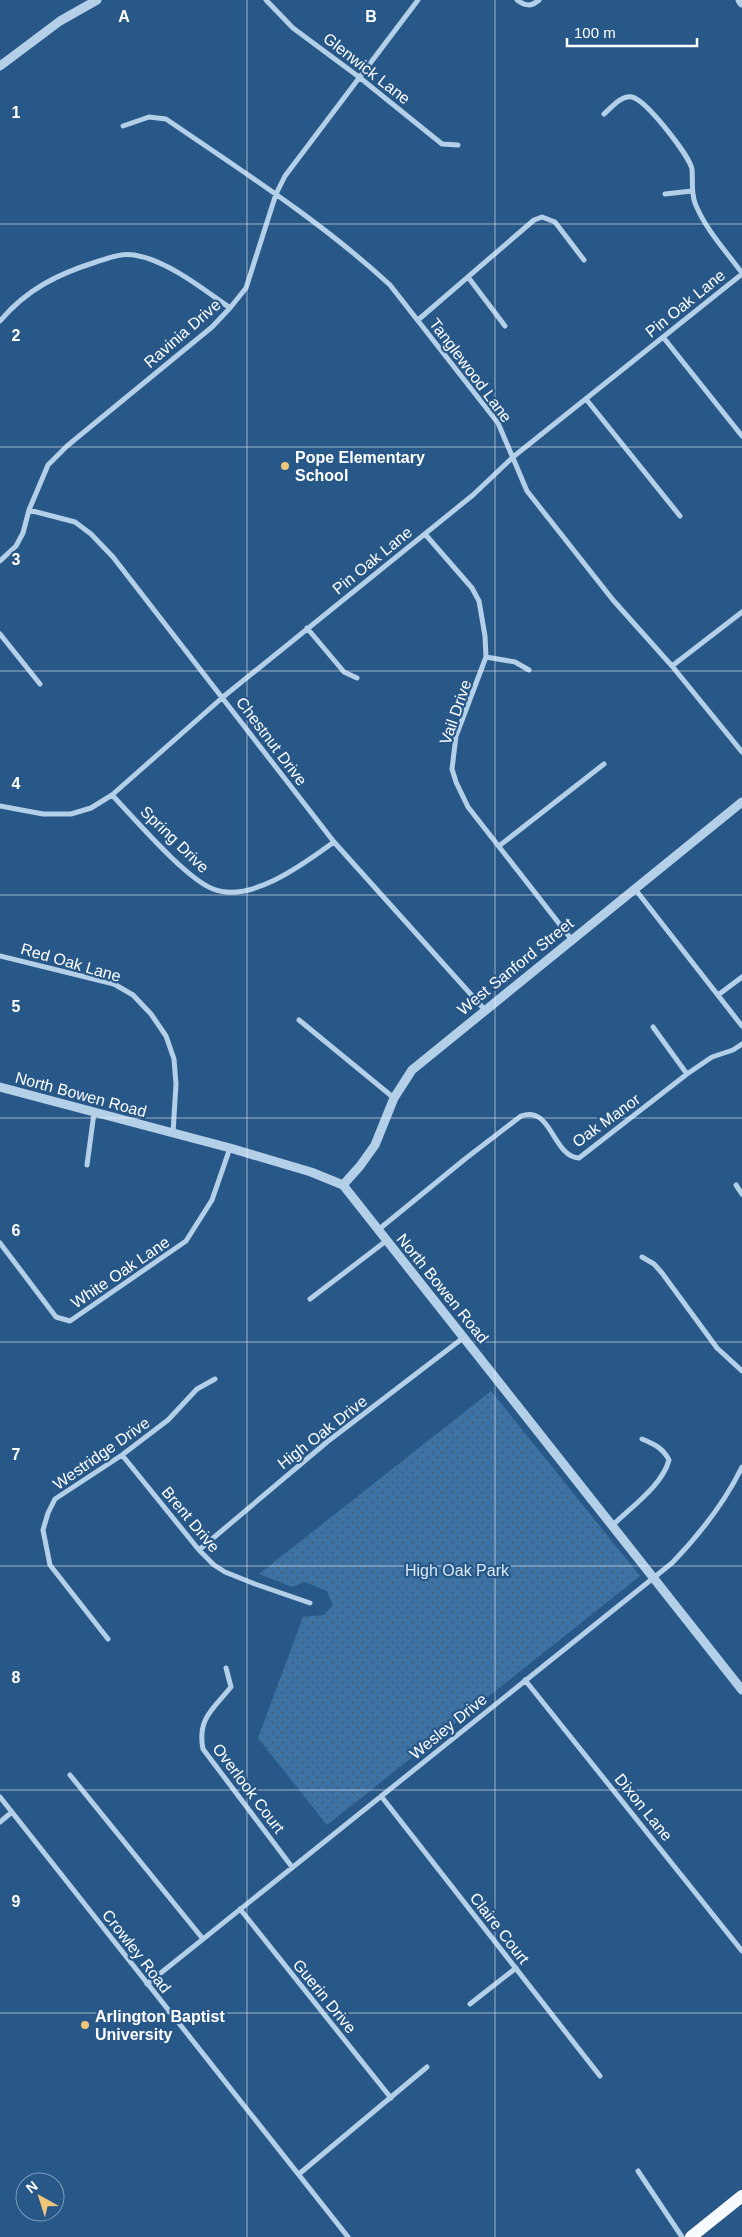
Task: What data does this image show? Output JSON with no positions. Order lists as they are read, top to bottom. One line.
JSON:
{"streets":{"street":["Glenwick Lane","Pin Oak Lane","Ravinia Drive","Tanglewood Lane","Vail Drive","Chestnut Drive","Spring Drive","Red Oak Lane","West Sanford Street","North Bowen Road","Oak Manor","White Oak Lane","High Oak Drive","Westridge Drive","Brent Drive","Wesley Drive","Overlook Court","Dixon Lane","Claire Court","Crowley Road","Guerin Drive"]},"crossings":[["Glenwick Lane","Ravinia Drive"],["Pin Oak Lane","Tanglewood Lane"],["Pin Oak Lane","Vail Drive"],["Pin Oak Lane","Chestnut Drive"],["Pin Oak Lane","Spring Drive"],["Ravinia Drive","Tanglewood Lane"],["Ravinia Drive","Chestnut Drive"],["Vail Drive","West Sanford Street"],["Chestnut Drive","Spring Drive"],["Chestnut Drive","West Sanford Street"],["Red Oak Lane","North Bowen Road"],["West Sanford Street","North Bowen Road"],["North Bowen Road","Oak Manor"],["North Bowen Road","White Oak Lane"],["North Bowen Road","High Oak Drive"],["North Bowen Road","Wesley Drive"],["High Oak Drive","Brent Drive"],["Westridge Drive","Brent Drive"],["Wesley Drive","Overlook Court"],["Wesley Drive","Dixon Lane"],["Wesley Drive","Claire Court"],["Wesley Drive","Crowley Road"],["Wesley Drive","Guerin Drive"]],"parks":["High Oak Park"],"places":["Pope Elementary School","Arlington Baptist University"],"scale_bar":"100 m","north":"top left","grid":{"columns":["A","B"],"rows":["1","2","3","4","5","6","7","8","9"]}}
